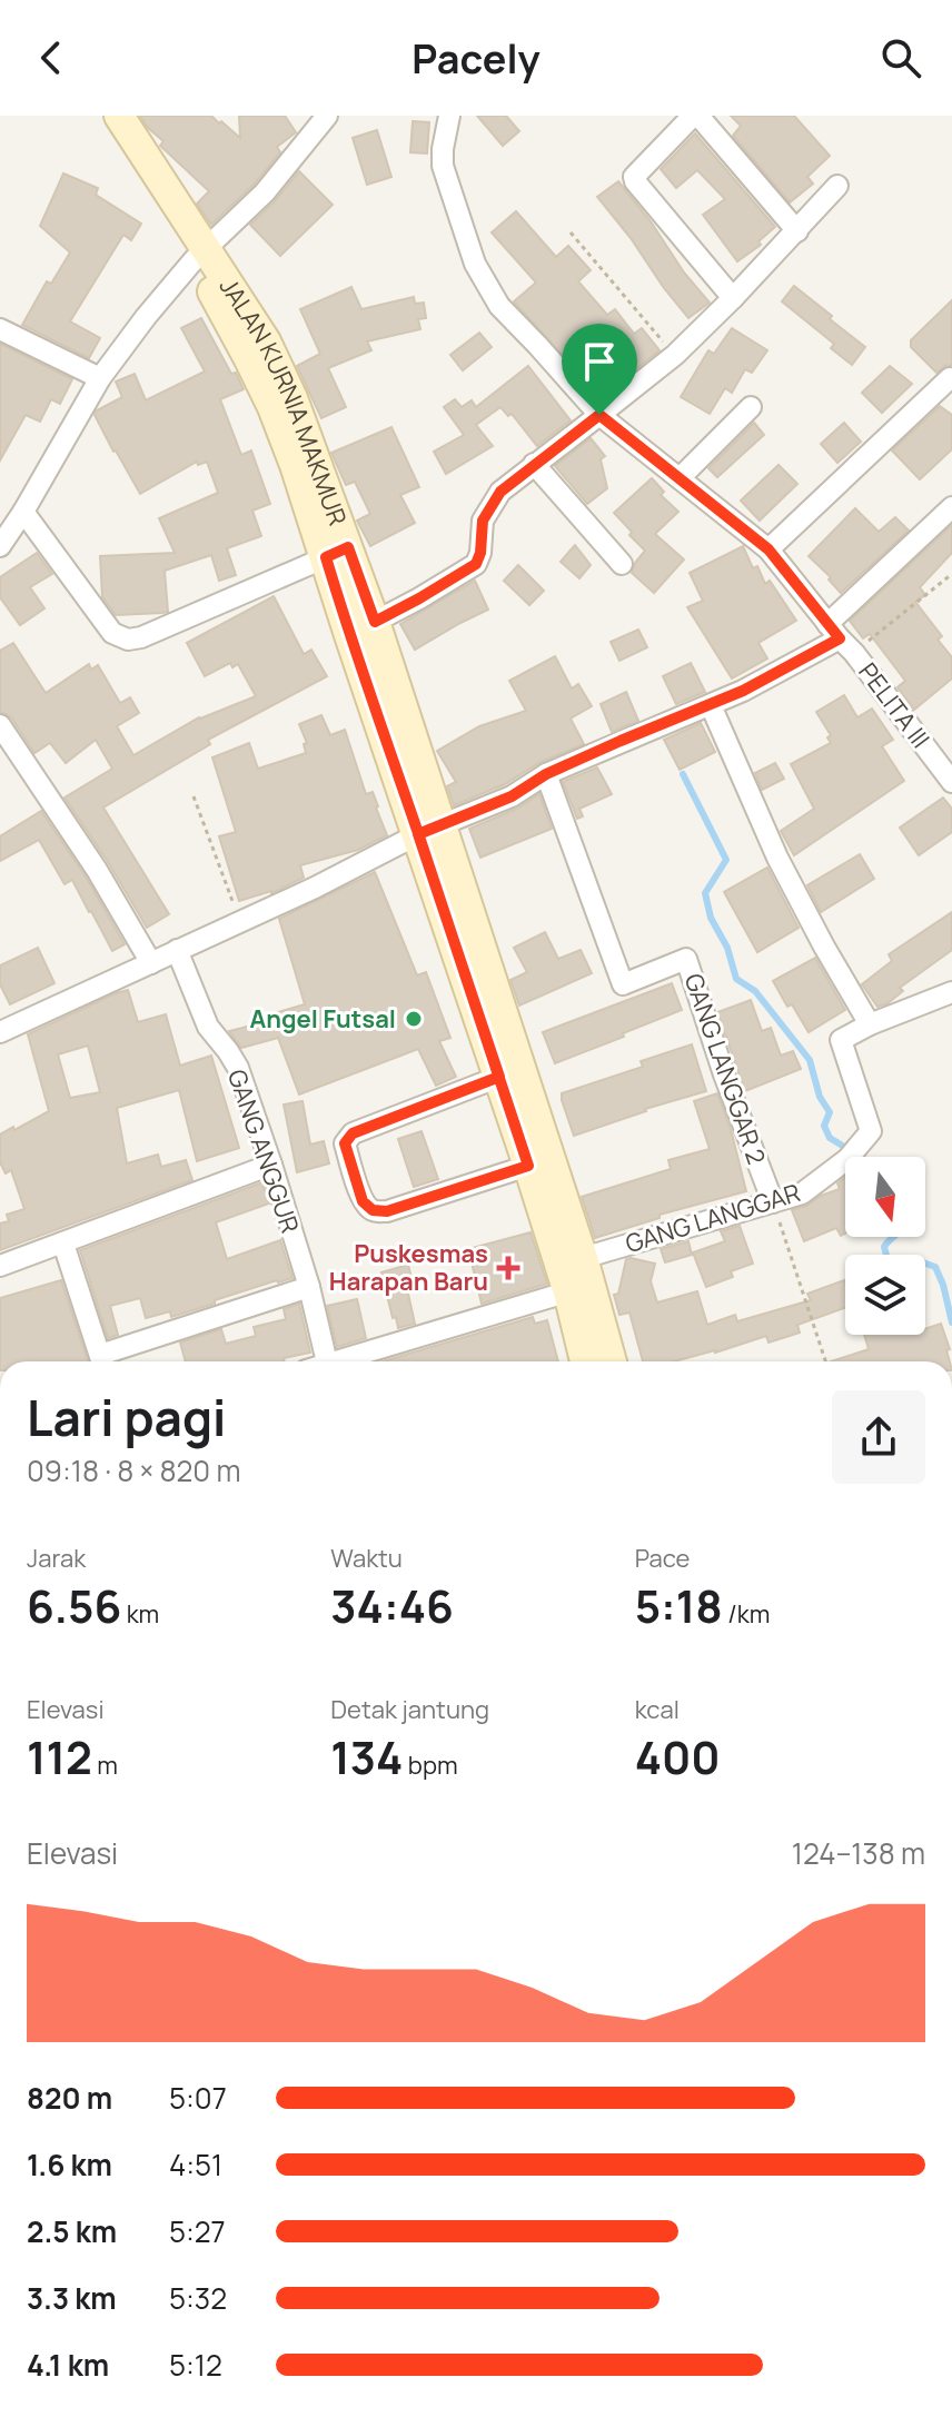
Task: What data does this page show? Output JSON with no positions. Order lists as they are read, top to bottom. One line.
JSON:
{"streets":{"street":["JALAN KURNIA MAKMUR","PELITA III","GANG LANGGAR 2","GANG ANGGUR","GANG LANGGAR"]},"crossings":[["JALAN KURNIA MAKMUR","GANG LANGGAR"],["GANG LANGGAR 2","GANG LANGGAR"]],"places":{"other":["Angel Futsal"],"health":["Puskesmas Harapan Baru"]},"north":"bottom","page":{"header":"Pacely","heading":["Lari pagi","09:18 · 8 × 820 m"],"stats":[["Jarak","6.56 km"],["Waktu","34:46"],["Pace","5:18 /km"],["Elevasi","112 m"],["Detak jantung","134 bpm"],["kcal","400"]],"chart":["Elevasi","124–138 m"],"list":[{"name":"820 m","note":"5:07"},{"name":"1.6 km","note":"4:51"},{"name":"2.5 km","note":"5:27"},{"name":"3.3 km","note":"5:32"},{"name":"4.1 km","note":"5:12"}]}}
